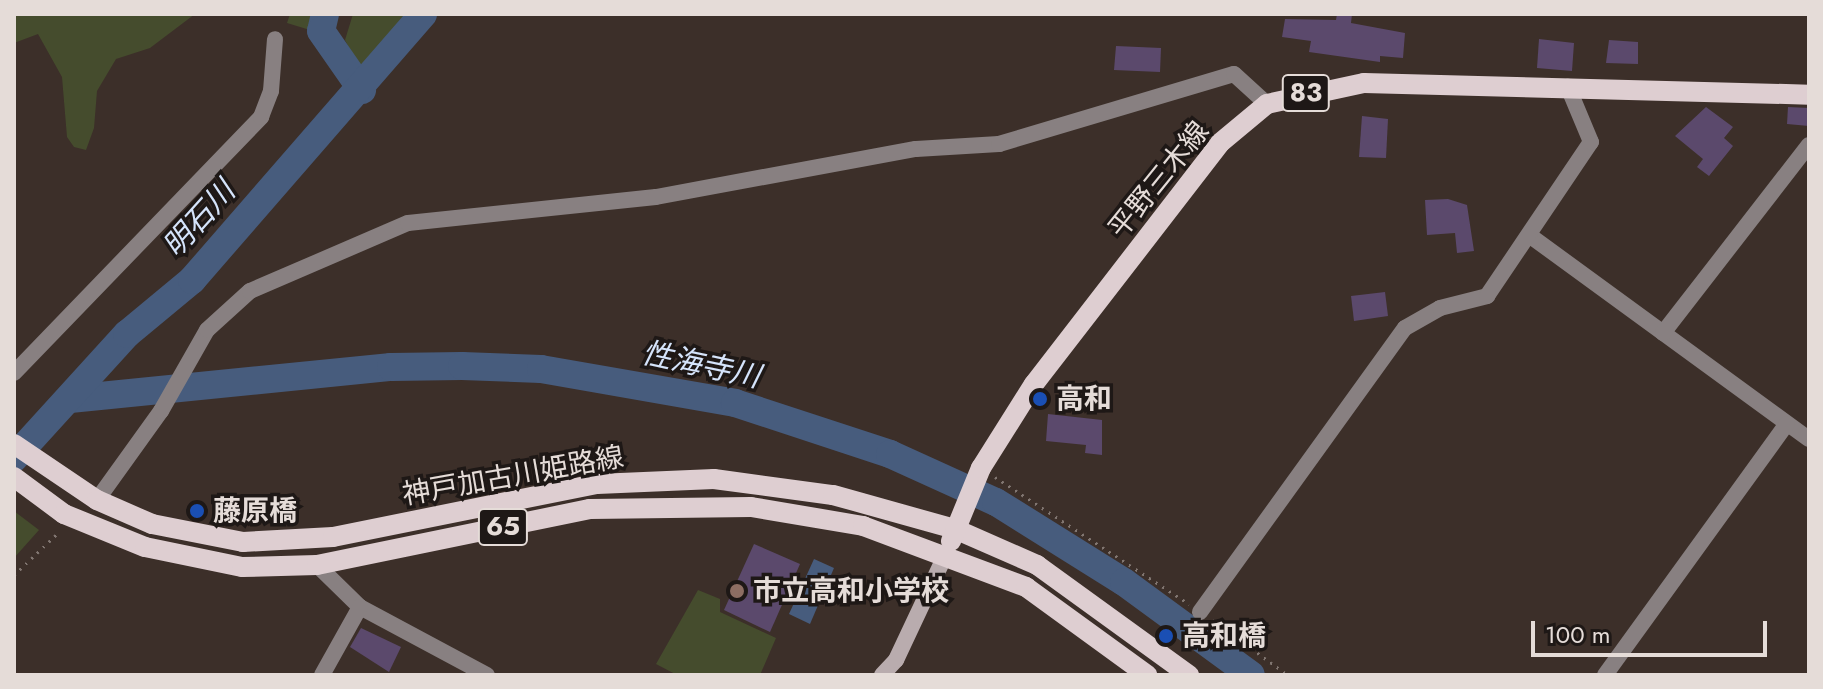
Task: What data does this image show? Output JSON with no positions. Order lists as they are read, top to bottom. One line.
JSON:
{"streets":{"main road":["83","平野三木線","神戸加古川姫路線","65"]},"crossings":[["平野三木線","神戸加古川姫路線"]],"water":["明石川","性海寺川"],"places":["高和","藤原橋","市立高和小学校","高和橋"],"scale_bar":"100 m"}
